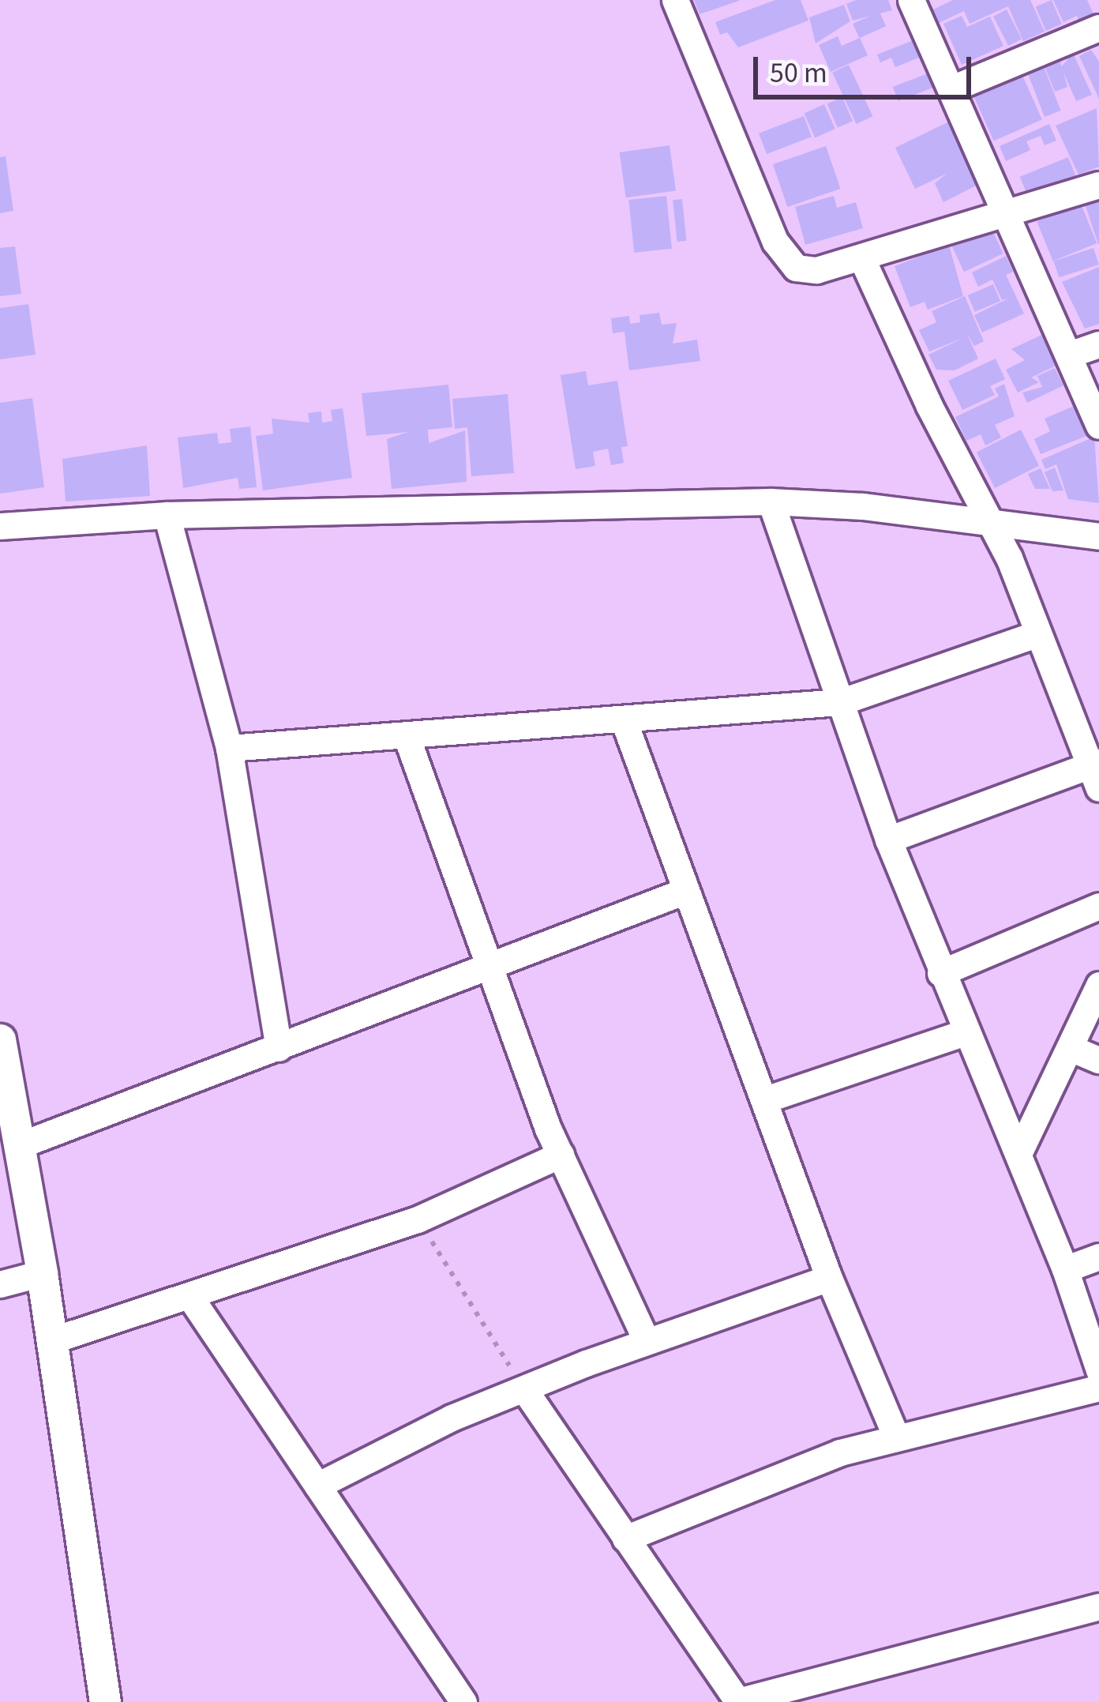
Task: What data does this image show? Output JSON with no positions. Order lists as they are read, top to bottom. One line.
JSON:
{"scale_bar":"50 m"}
